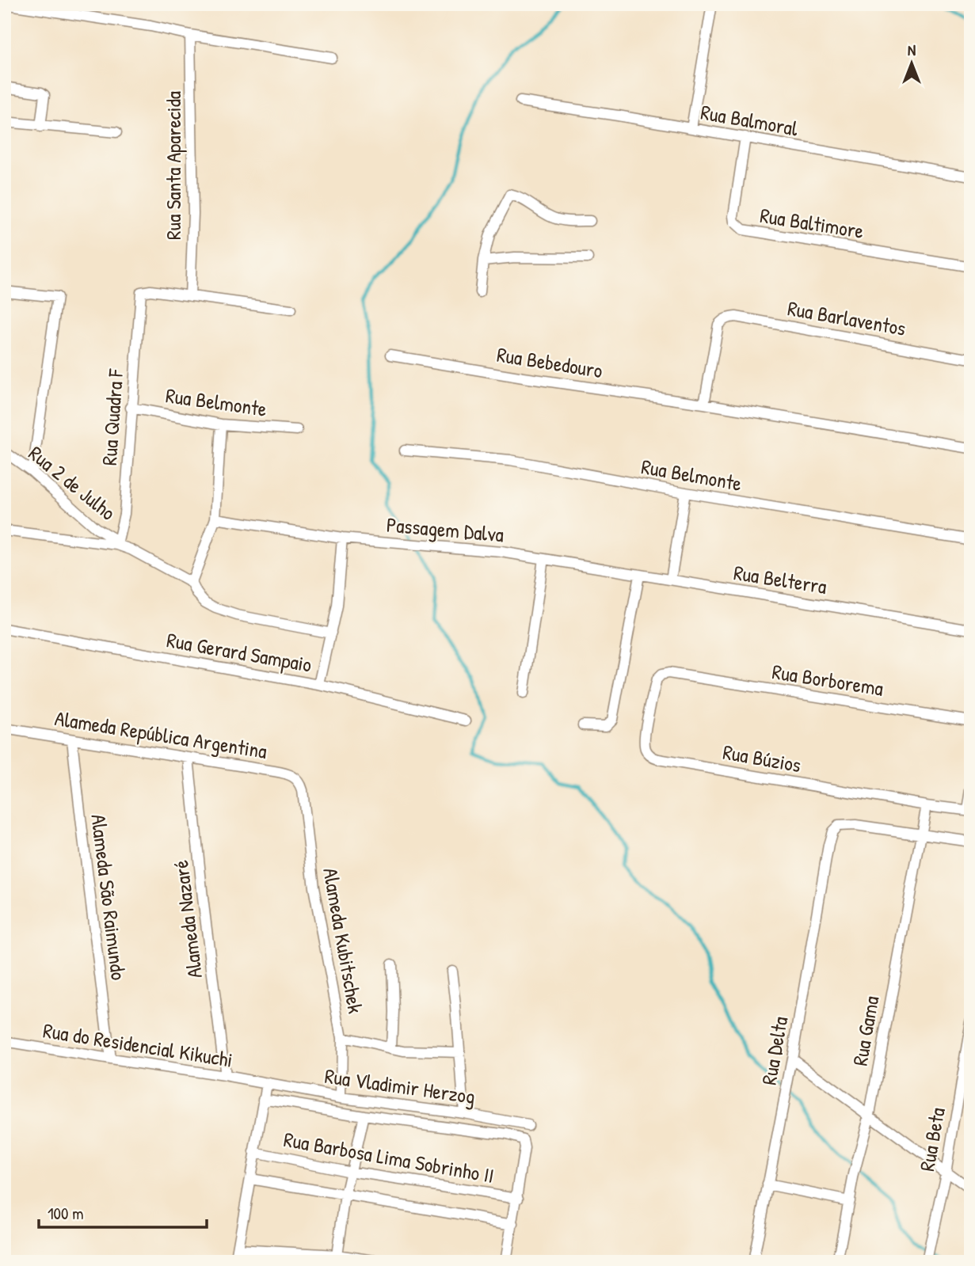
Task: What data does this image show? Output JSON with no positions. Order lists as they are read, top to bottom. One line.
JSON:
{"streets":{"street":["Rua Balmoral","Rua Santa Aparecida","Rua Baltimore","Rua Barlaventos","Rua Bebedouro","Rua Belmonte","Rua Quadra F","Rua 2 de Julho","Passagem Dalva","Rua Belterra","Rua Gerard Sampaio","Rua Borborema","Alameda República Argentina","Rua Búzios","Alameda São Raimundo","Alameda Nazaré","Alameda Kubitschek","Rua Gama","Rua do Residencial Kikuchi","Rua Delta","Rua Vladimir Herzog","Rua Beta","Rua Barbosa Lima Sobrinho II"]},"crossings":[["Rua Balmoral","Rua Baltimore"],["Rua Santa Aparecida","Rua Quadra F"],["Rua Barlaventos","Rua Bebedouro"],["Rua Belmonte","Rua Quadra F"],["Rua Quadra F","Rua 2 de Julho"],["Passagem Dalva","Rua Belterra"],["Rua Borborema","Rua Búzios"],["Alameda República Argentina","Alameda São Raimundo"],["Alameda República Argentina","Alameda Nazaré"],["Alameda República Argentina","Alameda Kubitschek"],["Rua Búzios","Rua Gama"],["Alameda São Raimundo","Rua do Residencial Kikuchi"],["Alameda Nazaré","Rua do Residencial Kikuchi"],["Alameda Kubitschek","Rua Vladimir Herzog"],["Rua Gama","Rua Delta"],["Rua do Residencial Kikuchi","Rua Vladimir Herzog"]],"scale_bar":"100 m","north":"top"}
